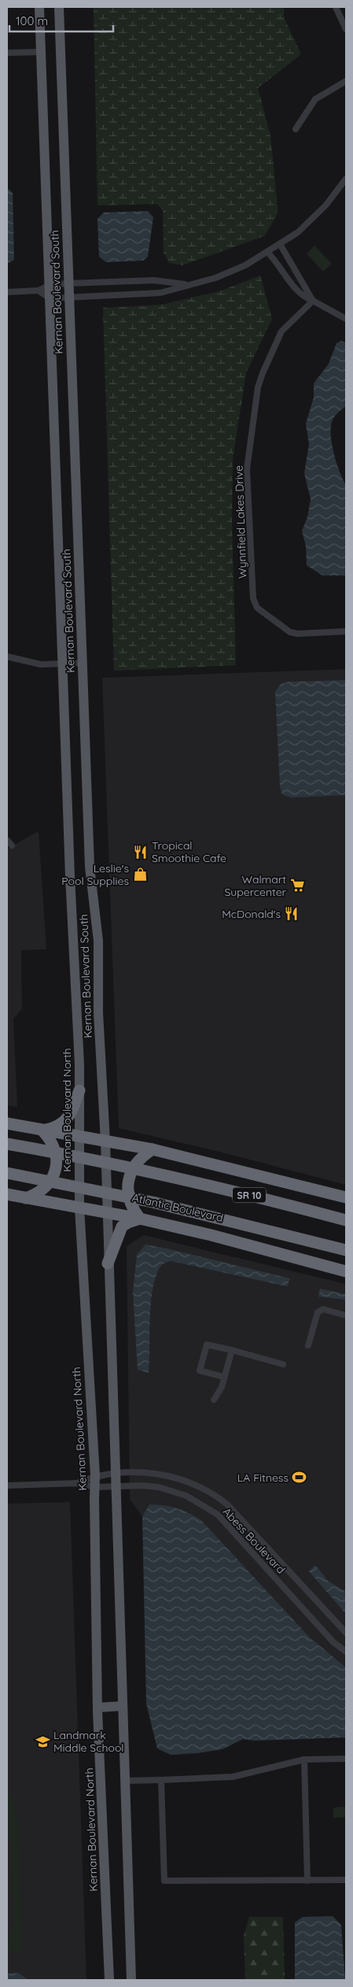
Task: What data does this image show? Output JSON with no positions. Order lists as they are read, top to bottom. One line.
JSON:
{"streets":{"highway":["SR 10","Atlantic Boulevard"],"main road":["Kernan Boulevard South","Kernan Boulevard North"],"street":["Wynnfield Lakes Drive","Abess Boulevard"]},"crossings":[["Kernan Boulevard South","Kernan Boulevard North"],["Kernan Boulevard North","Abess Boulevard"]],"places":{"restaurant":["Tropical Smoothie Cafe","McDonald's"],"shop":["Leslie's Pool Supplies"],"supermarket":["Walmart Supercenter"],"sports":["LA Fitness"],"school or university":["Landmark Middle School"]},"scale_bar":"100 m"}
